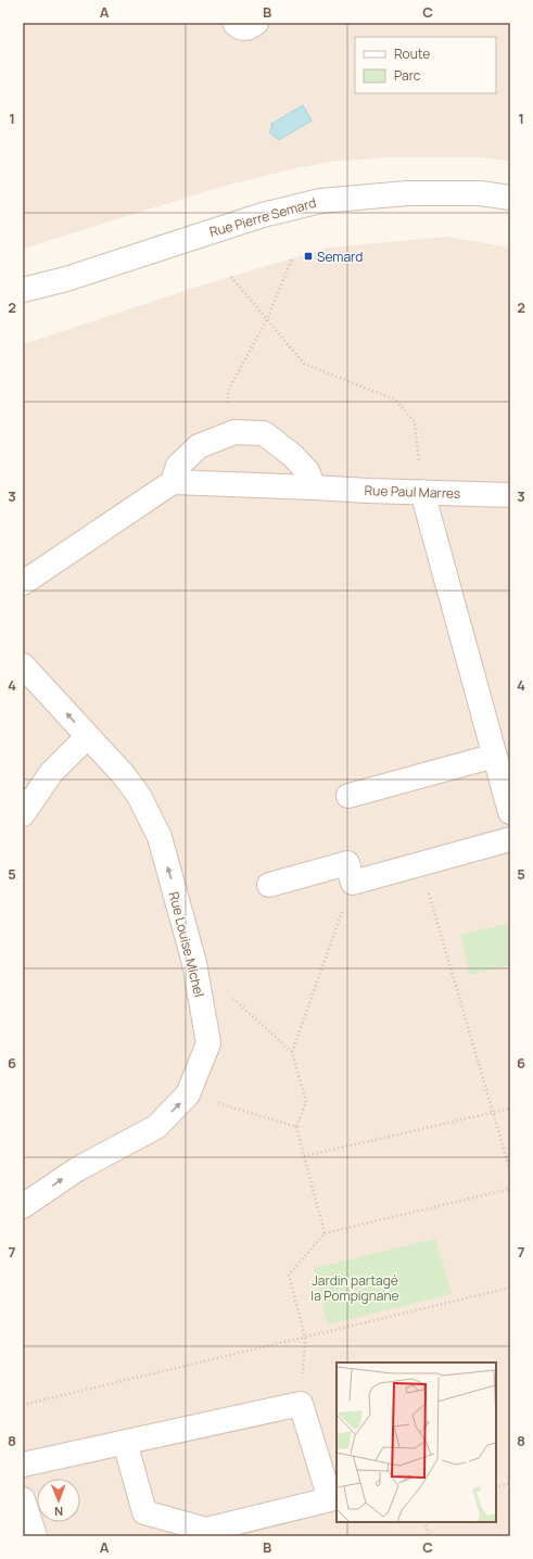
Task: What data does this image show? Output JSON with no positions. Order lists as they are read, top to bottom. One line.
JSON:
{"streets":{"street":["Rue Pierre Semard","Rue Paul Marres","Rue Louise Michel"]},"parks":["Jardin partagé la Pompignane"],"places":{"transit":["Semard"]},"legend":["Route","Parc"],"north":"bottom","grid":{"columns":["A","B","C"],"rows":["1","2","3","4","5","6","7","8"]}}
